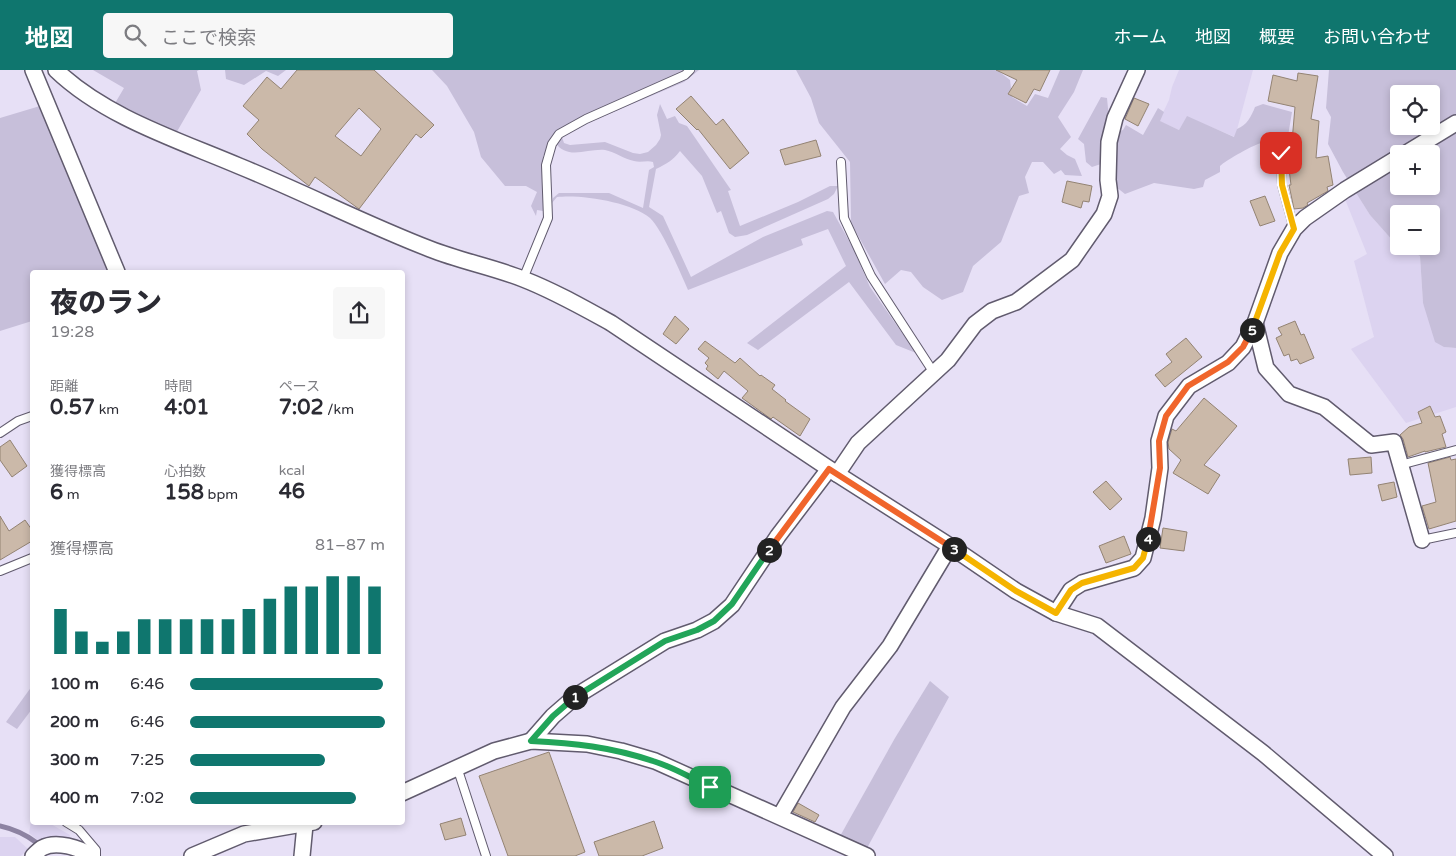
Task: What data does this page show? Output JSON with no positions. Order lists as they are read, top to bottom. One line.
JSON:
{"page":{"header":"地図","search":"ここで検索","nav":["ホーム","地図","概要","お問い合わせ"],"map_buttons":["+","−"],"heading":["夜のラン","19:28"],"pins":["5","4","3","2","1"],"stats":[["距離","0.57 km"],["時間","4:01"],["ペース","7:02 /km"],["獲得標高","6 m"],["心拍数","158 bpm"],["kcal","46"]],"chart":["獲得標高","81–87 m"],"list":[{"name":"100 m","note":"6:46"},{"name":"200 m","note":"6:46"},{"name":"300 m","note":"7:25"},{"name":"400 m","note":"7:02"}]}}
